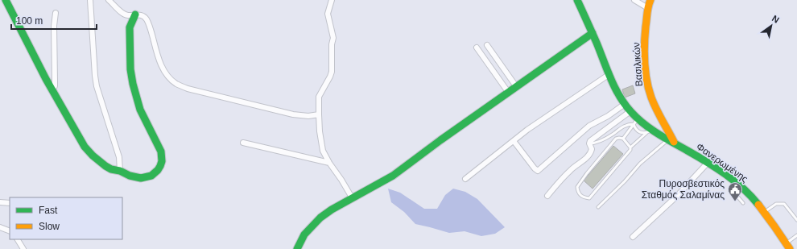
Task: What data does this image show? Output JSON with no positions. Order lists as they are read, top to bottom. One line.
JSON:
{"streets":{"street":["Βασιλικών","Φανερωμένης"]},"crossings":[["Βασιλικών","Φανερωμένης"]],"places":{"public building":["Πυροσβεστικός Σταθμός Σαλαμίνας"]},"legend":["Fast","Slow"],"scale_bar":"100 m","north":"top right"}
